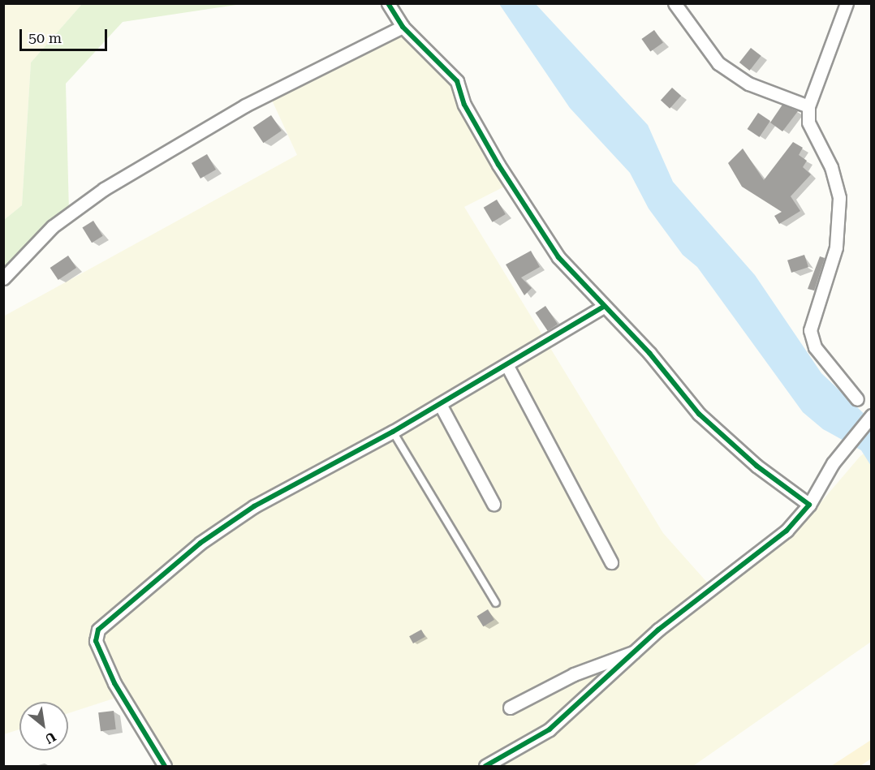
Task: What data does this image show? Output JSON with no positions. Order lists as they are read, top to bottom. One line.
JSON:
{"scale_bar":"50 m","north":"bottom right"}
